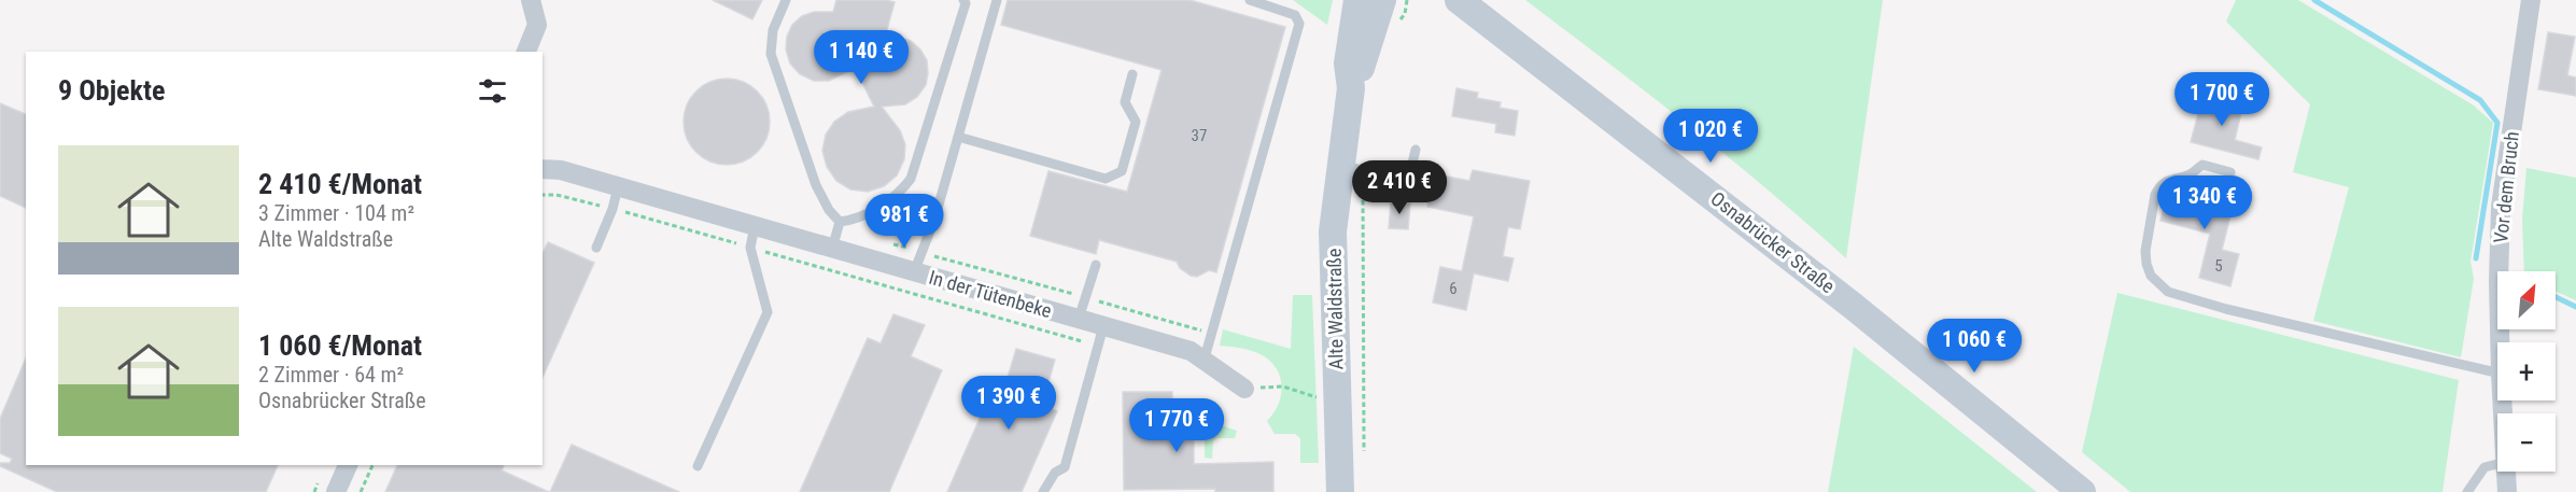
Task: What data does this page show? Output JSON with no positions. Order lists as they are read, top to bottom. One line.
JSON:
{"streets":{"main road":["Osnabrücker Straße","Alte Waldstraße"],"street":["Vor dem Bruch","In der Tütenbeke"]},"house_numbers":["37","5","6"],"north":"top right","page":{"price":["1 140 €","1 700 €","1 020 €","2 410 €","1 340 €","981 €","1 060 €","1 390 €","1 770 €"],"heading":"9 Objekte","list":[{"name":"2 410 €/Monat","note":"3 Zimmer · 104 m² · Alte Waldstraße"},{"name":"1 060 €/Monat","note":"2 Zimmer · 64 m² · Osnabrücker Straße"}],"map_buttons":["+","−"]}}
